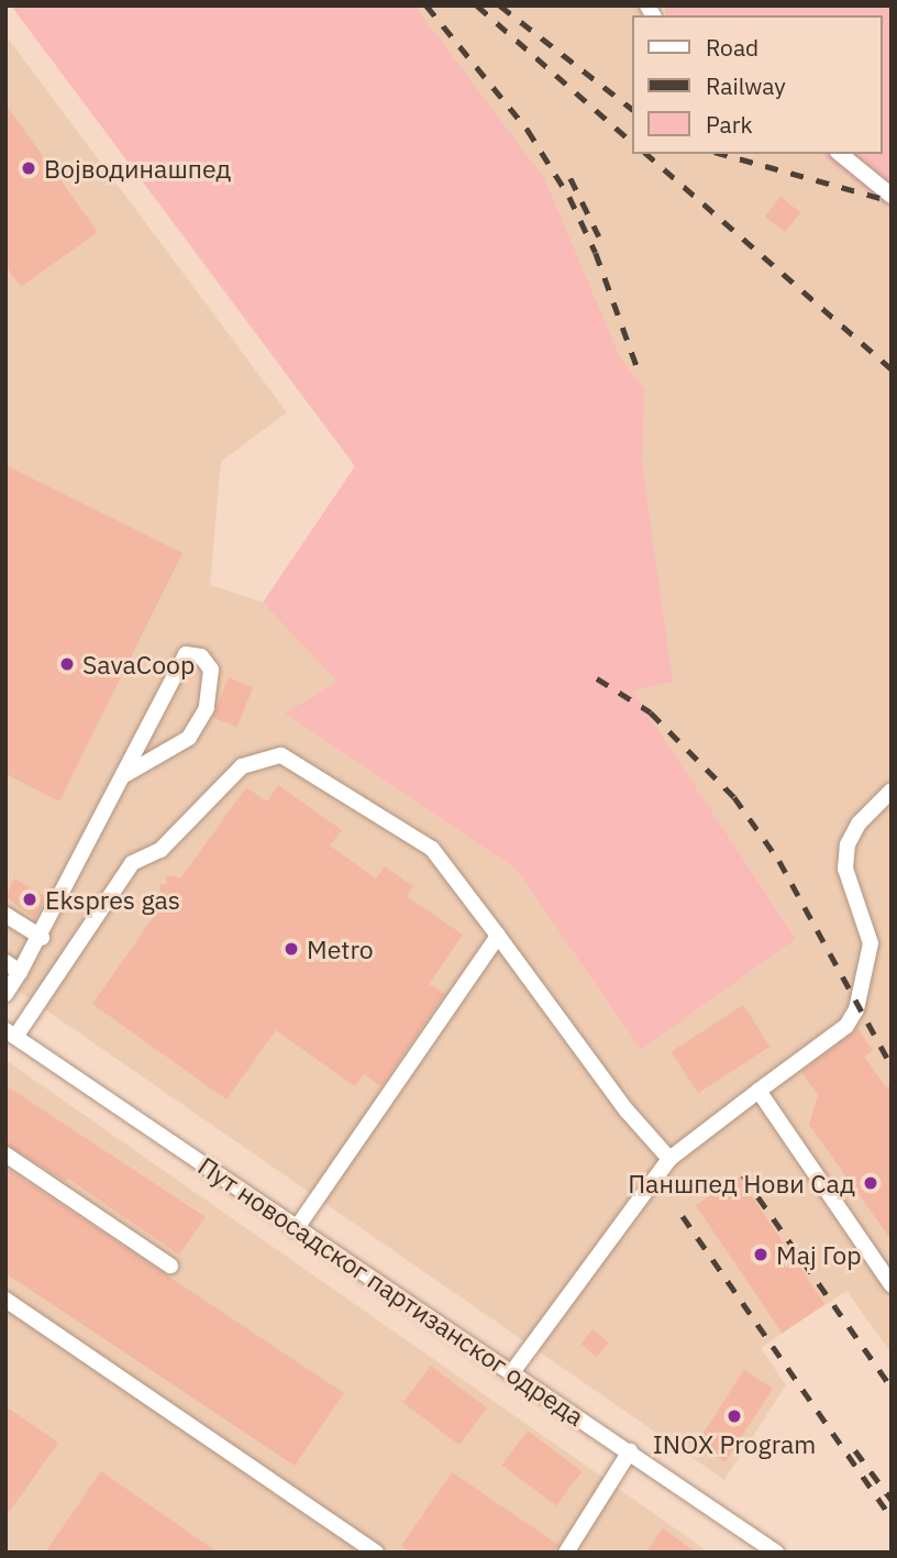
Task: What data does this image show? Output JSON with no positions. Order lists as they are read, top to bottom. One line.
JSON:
{"streets":{"street":["Пут новосадског партизанског одреда"]},"places":["Војводинашпед","SavaCoop","Ekspres gas","Metro","Паншпед Нови Сад","Мај Гор","INOX Program"],"legend":["Road","Railway","Park"]}
